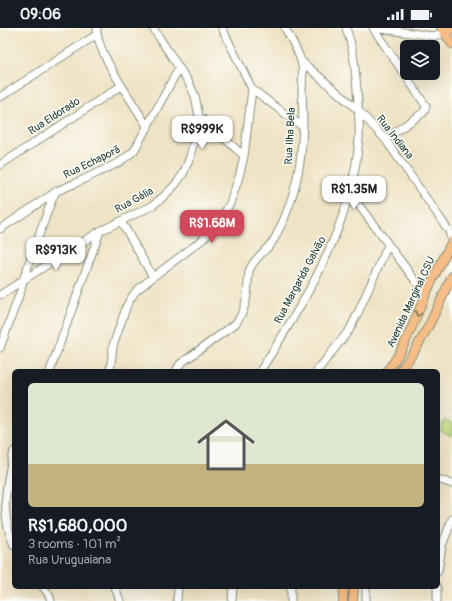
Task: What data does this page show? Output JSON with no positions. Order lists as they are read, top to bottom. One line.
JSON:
{"streets":{"main road":["Avenida Marginal CSU"],"street":["Rua Eldorado","Rua Ilha Bela","Rua Indiana","Rua Echaporã","Rua Gália","Rua Margarida Galvão"]},"crossings":[["Rua Ilha Bela","Rua Indiana"],["Rua Indiana","Rua Margarida Galvão"],["Rua Indiana","Avenida Marginal CSU"],["Rua Echaporã","Rua Gália"]],"page":{"status":"09:06","price":["R$999K","R$1.35M","R$1.68M","R$913K"],"list":[{"name":"R$1,680,000","note":"3 rooms · 101 m² · Rua Uruguaiana"}]}}
